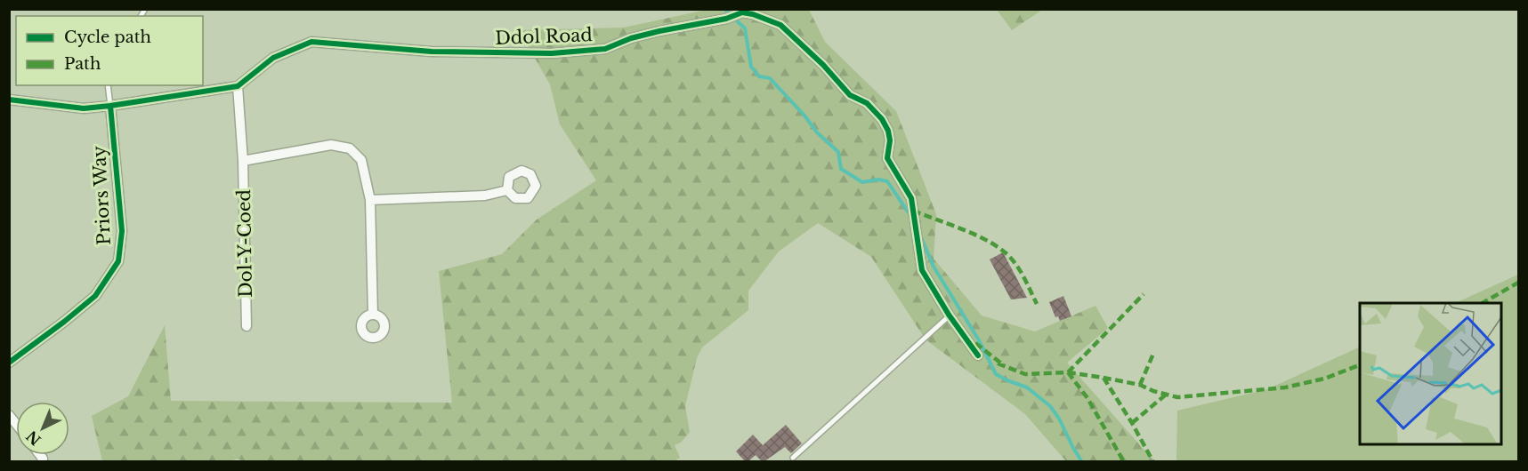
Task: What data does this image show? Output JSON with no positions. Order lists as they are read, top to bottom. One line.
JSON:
{"streets":{"street":["Ddol Road","Priors Way","Dol-Y-Coed"]},"crossings":[["Ddol Road","Priors Way"],["Ddol Road","Dol-Y-Coed"]],"legend":["Cycle path","Path"],"north":"bottom left"}
